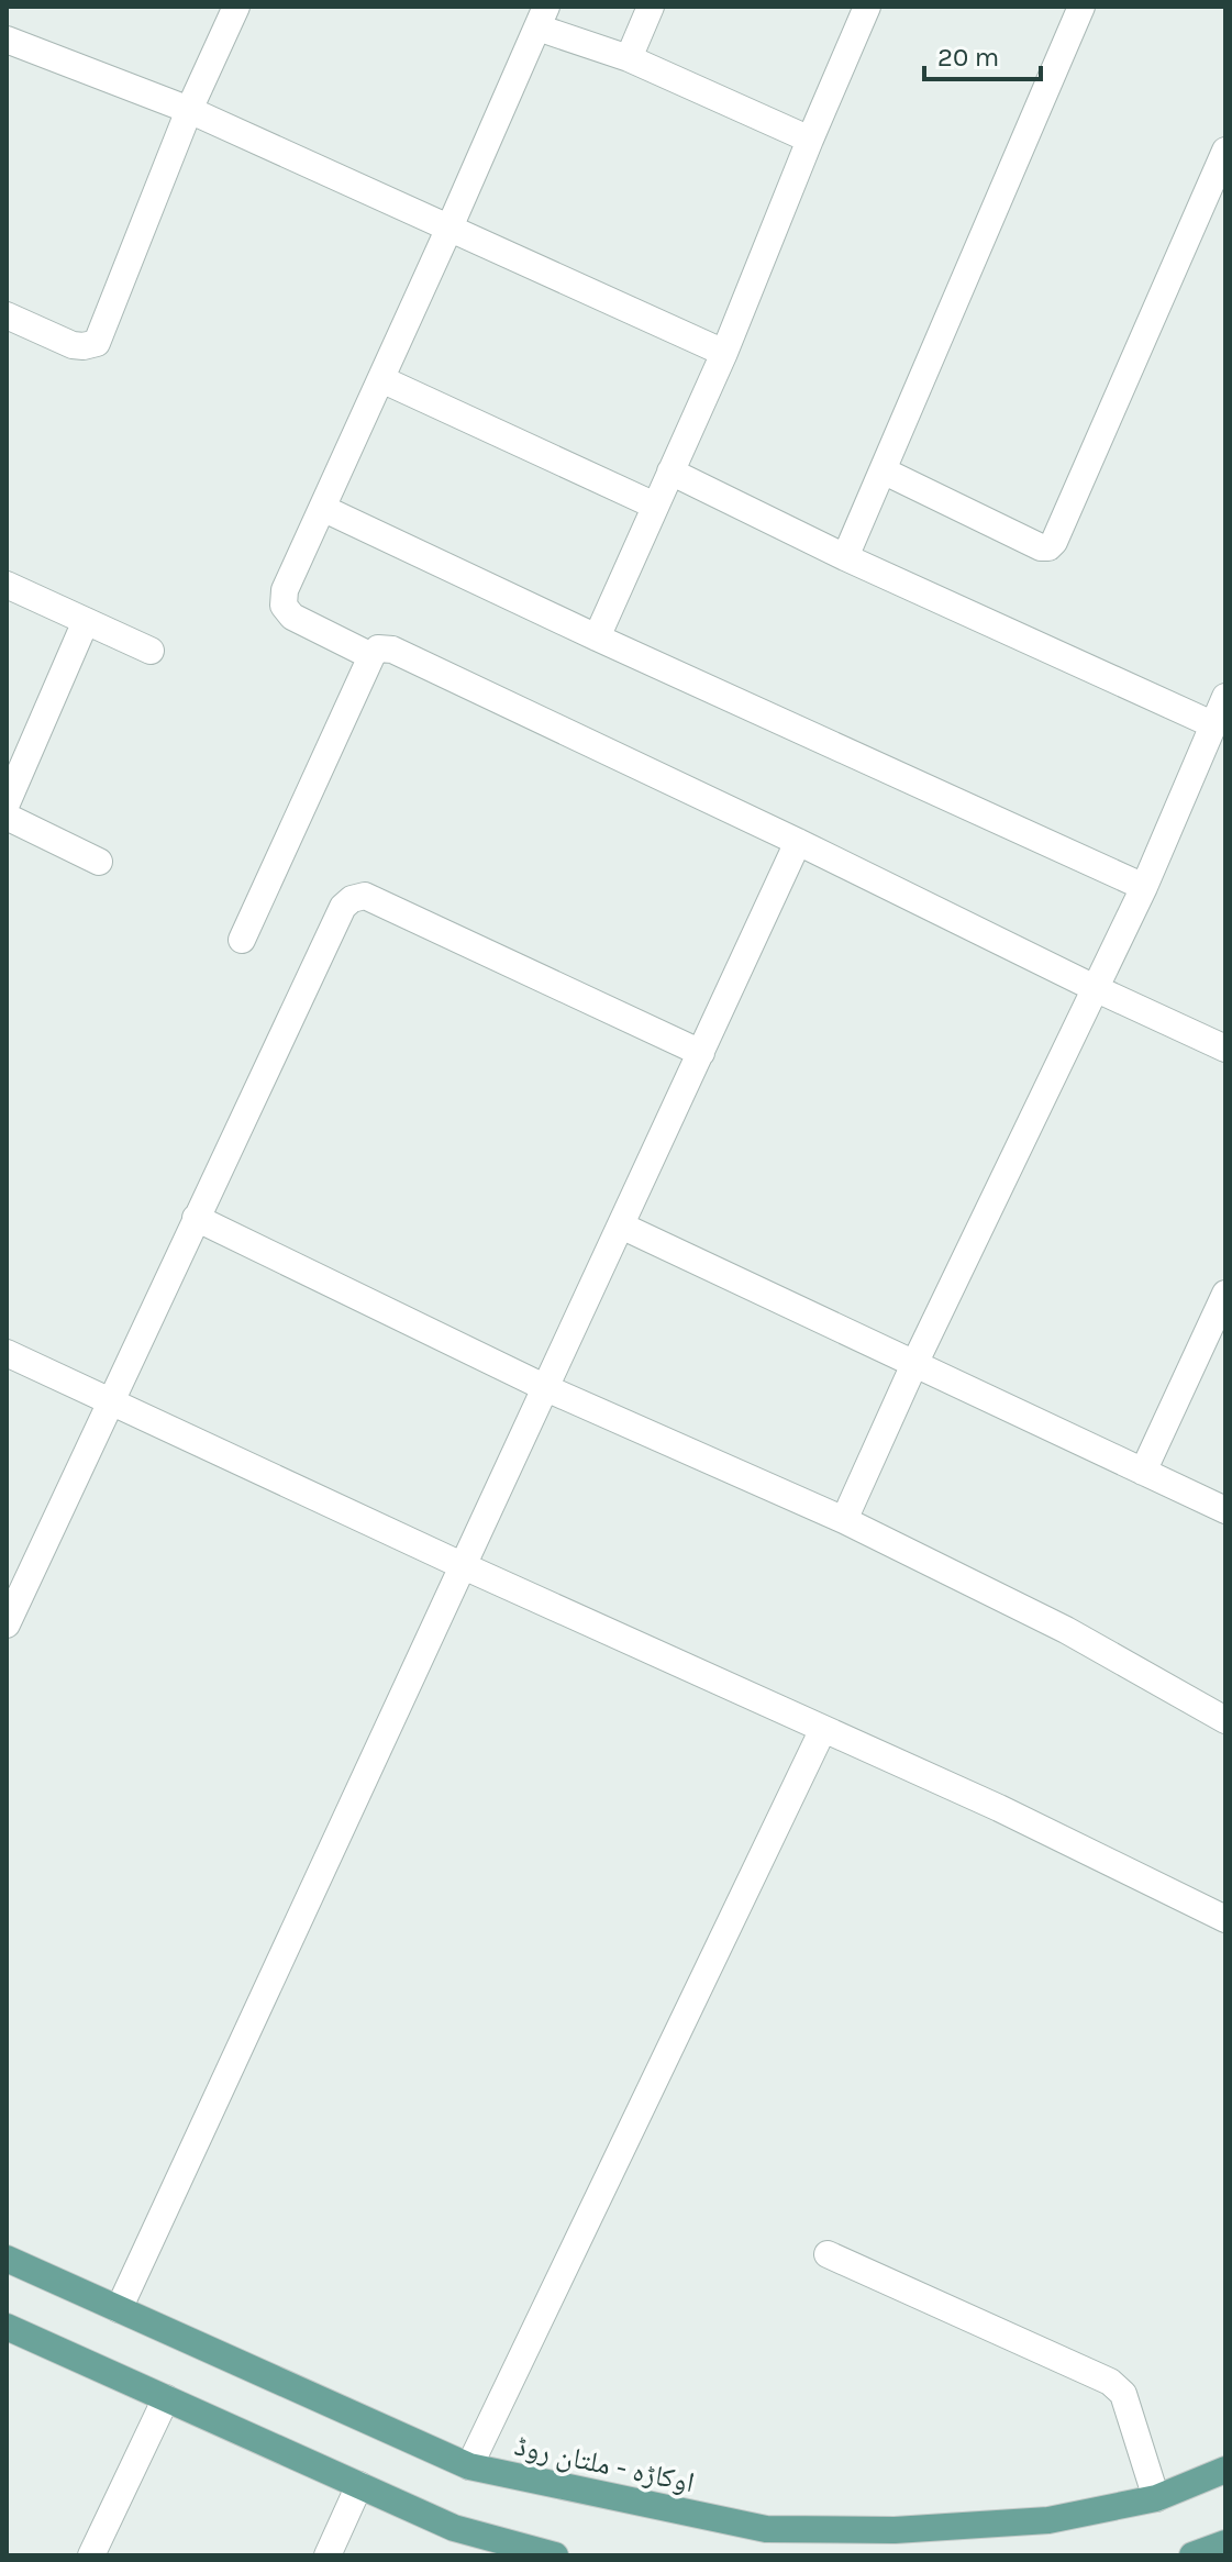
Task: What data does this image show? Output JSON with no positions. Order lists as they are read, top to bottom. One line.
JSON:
{"streets":{"main road":["اوکاڑہ - ملتان روڈ"]},"scale_bar":"20 m"}
